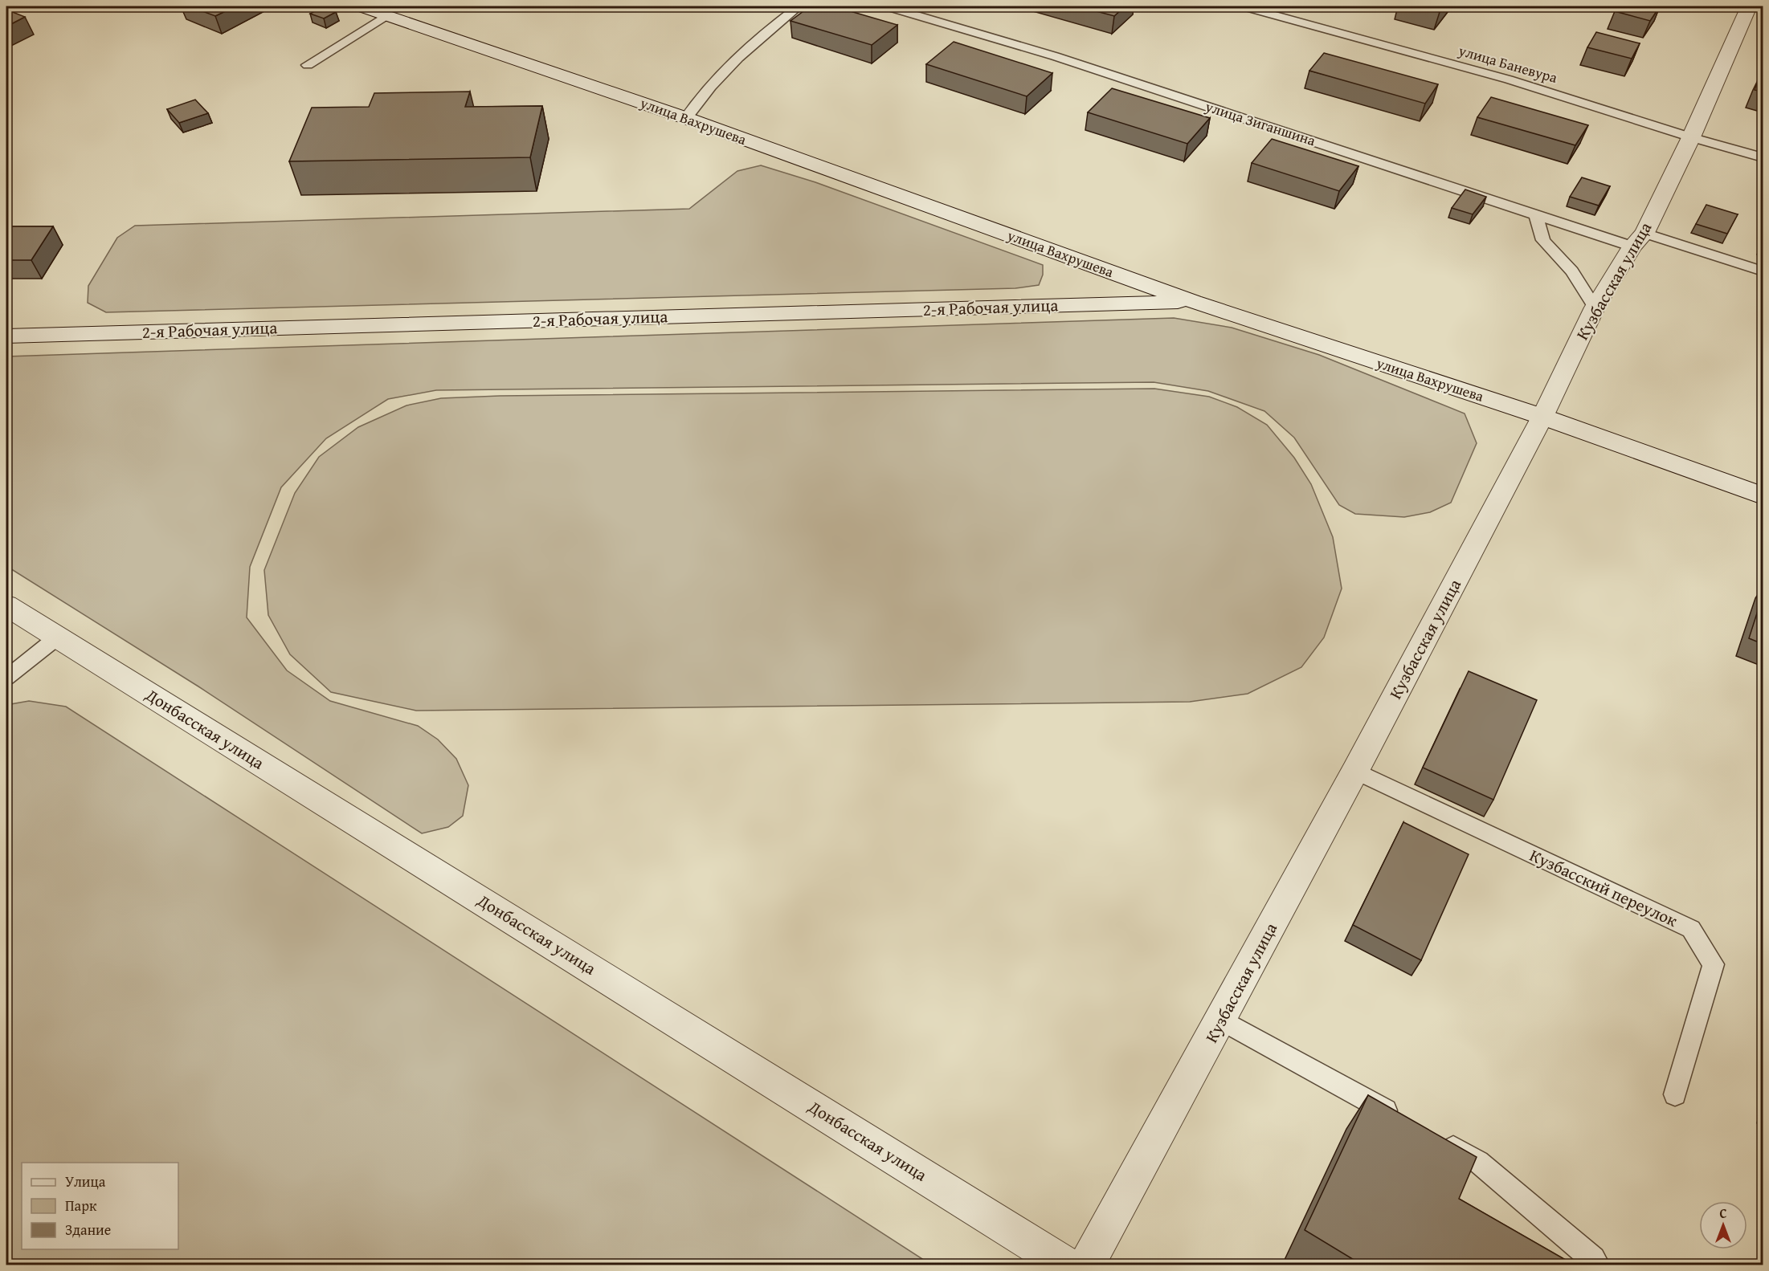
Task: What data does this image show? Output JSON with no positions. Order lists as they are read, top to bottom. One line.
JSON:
{"streets":{"main road":["улица Вахрушева","Кузбасская улица","2-я Рабочая улица","Донбасская улица"],"lane":["улица Баневура","улица Зиганшина","Кузбасский переулок"]},"crossings":[["улица Баневура","Кузбасская улица"],["улица Вахрушева","Кузбасская улица"],["улица Вахрушева","2-я Рабочая улица"],["улица Зиганшина","Кузбасская улица"],["Кузбасская улица","Кузбасский переулок"]],"legend":["Улица","Парк","Здание"],"north":"top"}
